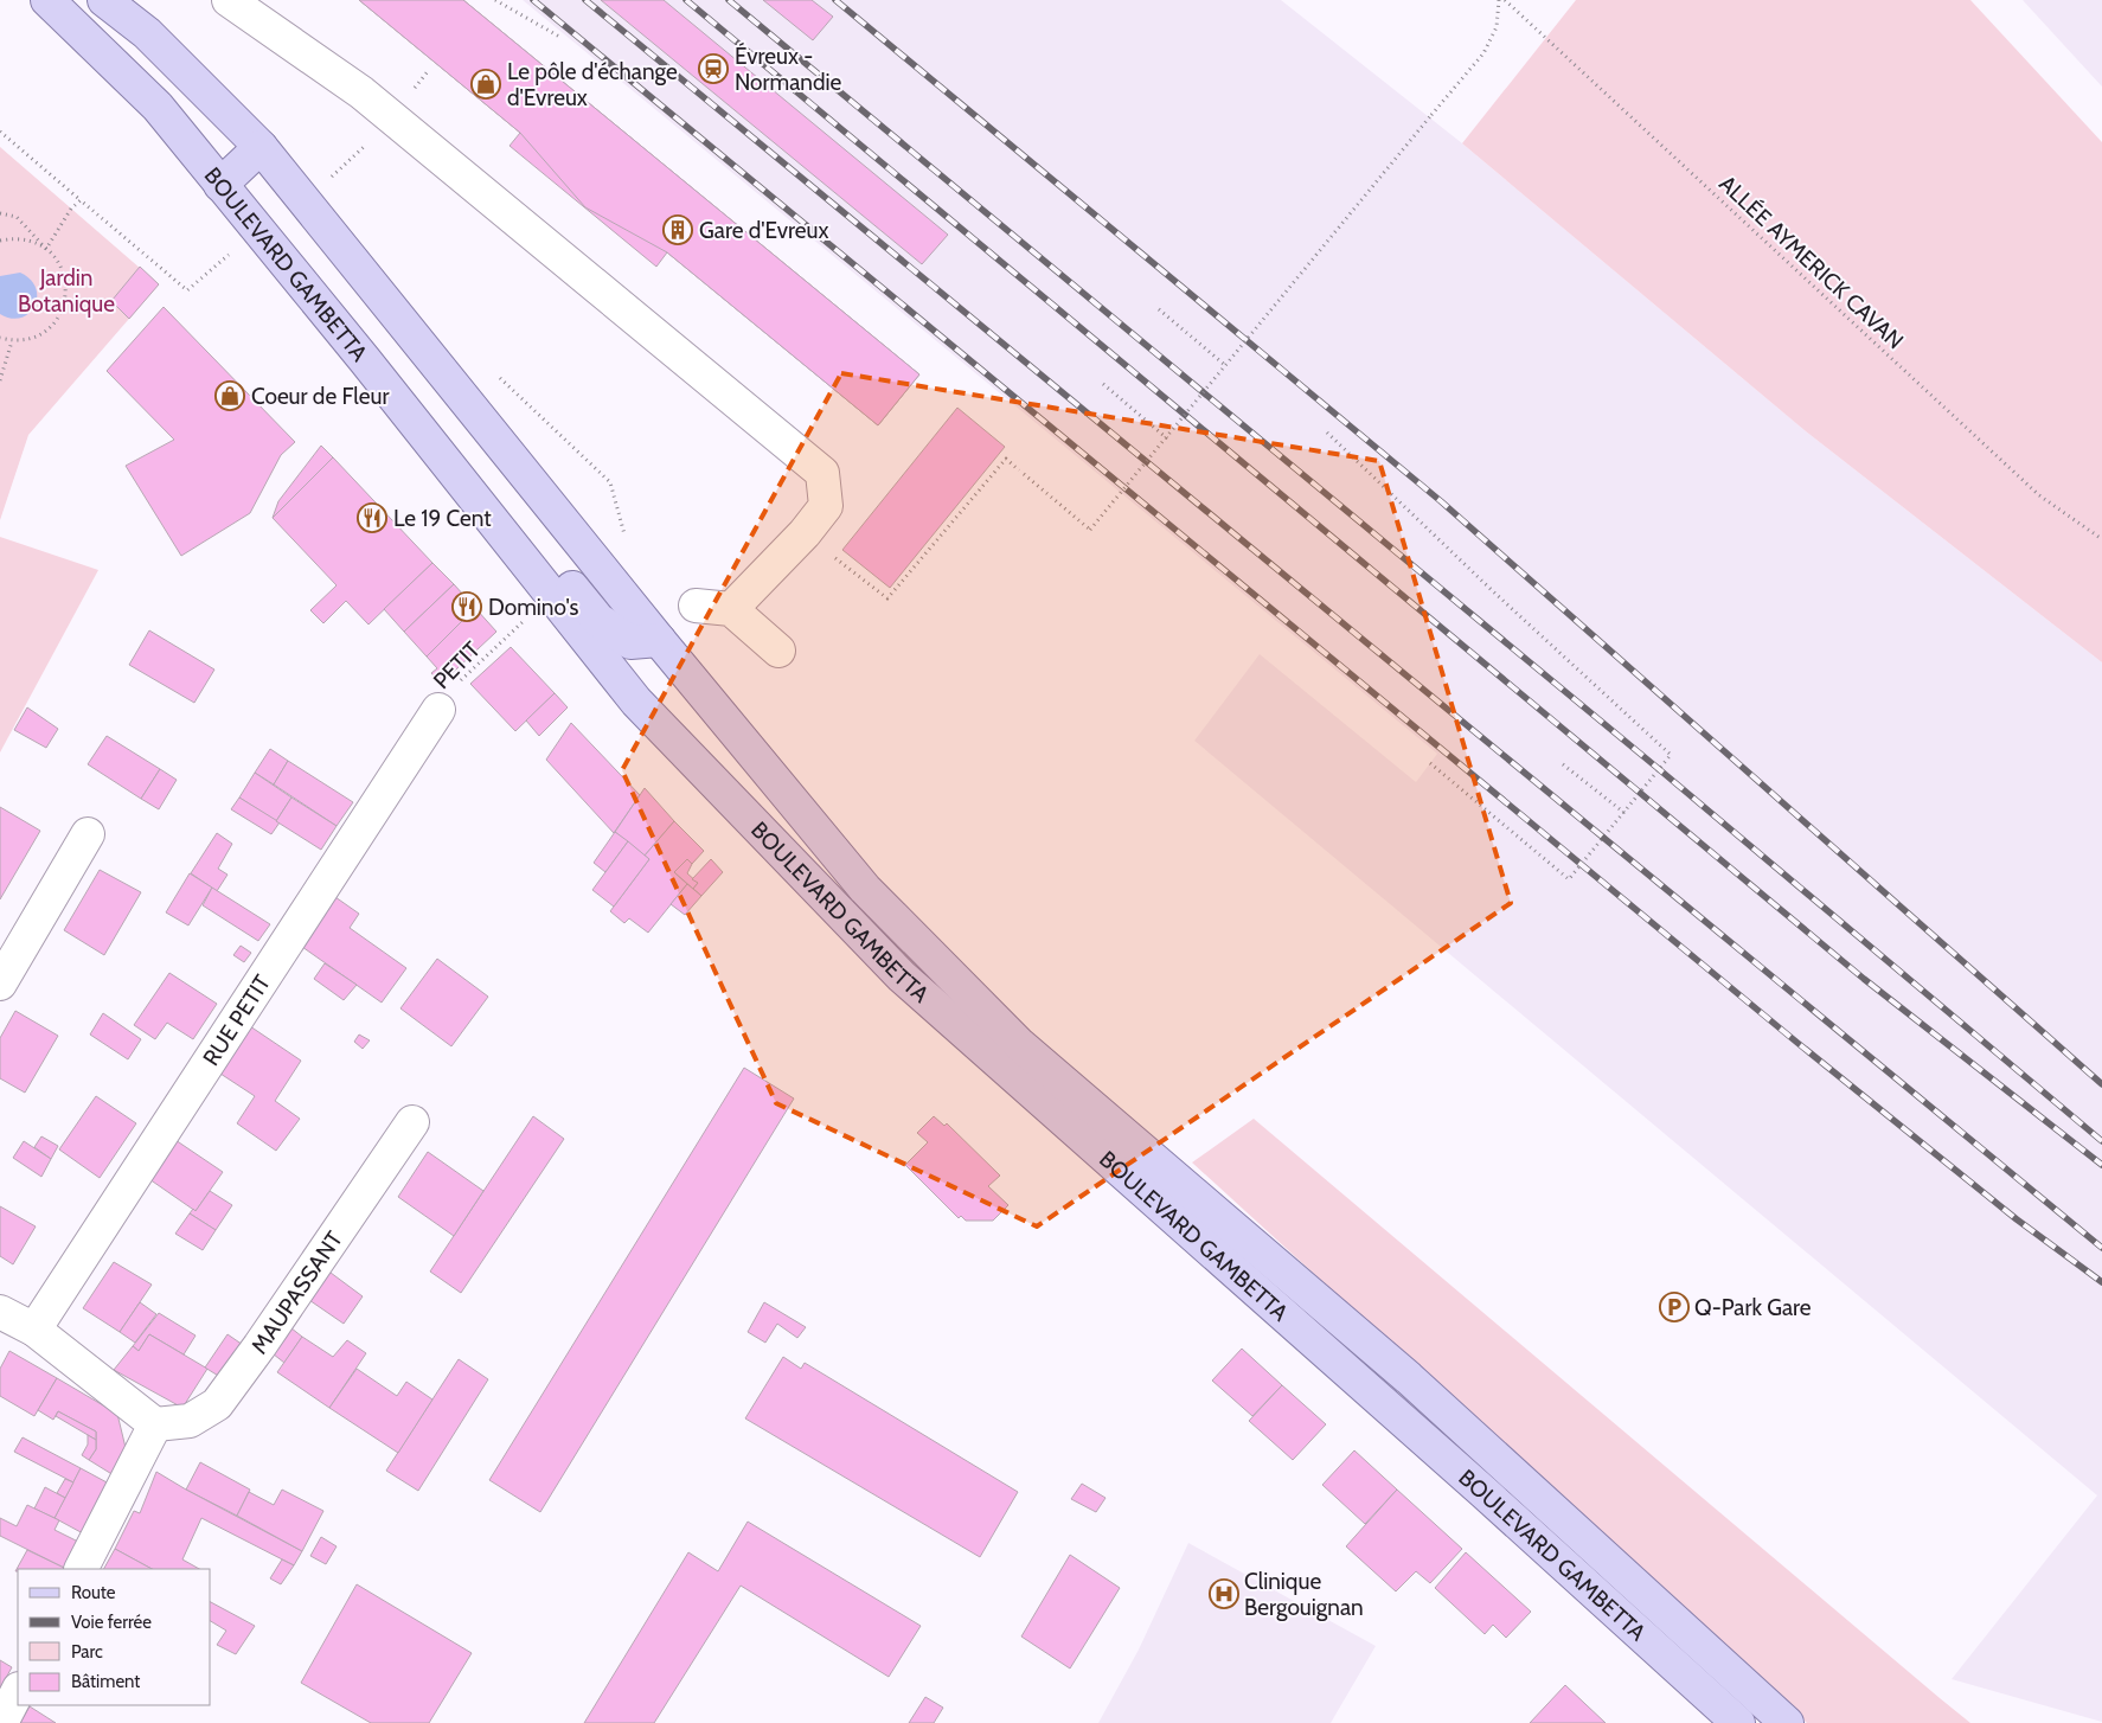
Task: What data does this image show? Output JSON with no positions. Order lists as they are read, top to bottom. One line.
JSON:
{"streets":{"main road":["BOULEVARD GAMBETTA"],"street":["RUE PETIT","MAUPASSANT"],"path":["ALLÉE AYMERICK CAVAN","PETIT"]},"crossings":[["BOULEVARD GAMBETTA","PETIT"],["PETIT","RUE PETIT"]],"parks":["Jardin Botanique"],"places":{"station":["Évreux - Normandie"],"shop":["Le pôle d'échange d'Evreux","Coeur de Fleur"],"building":["Gare d'Evreux"],"restaurant":["Le 19 Cent","Domino's"],"parking":["Q-Park Gare"],"hospital":["Clinique Bergouignan"]},"legend":["Route","Voie ferrée","Parc","Bâtiment"]}
